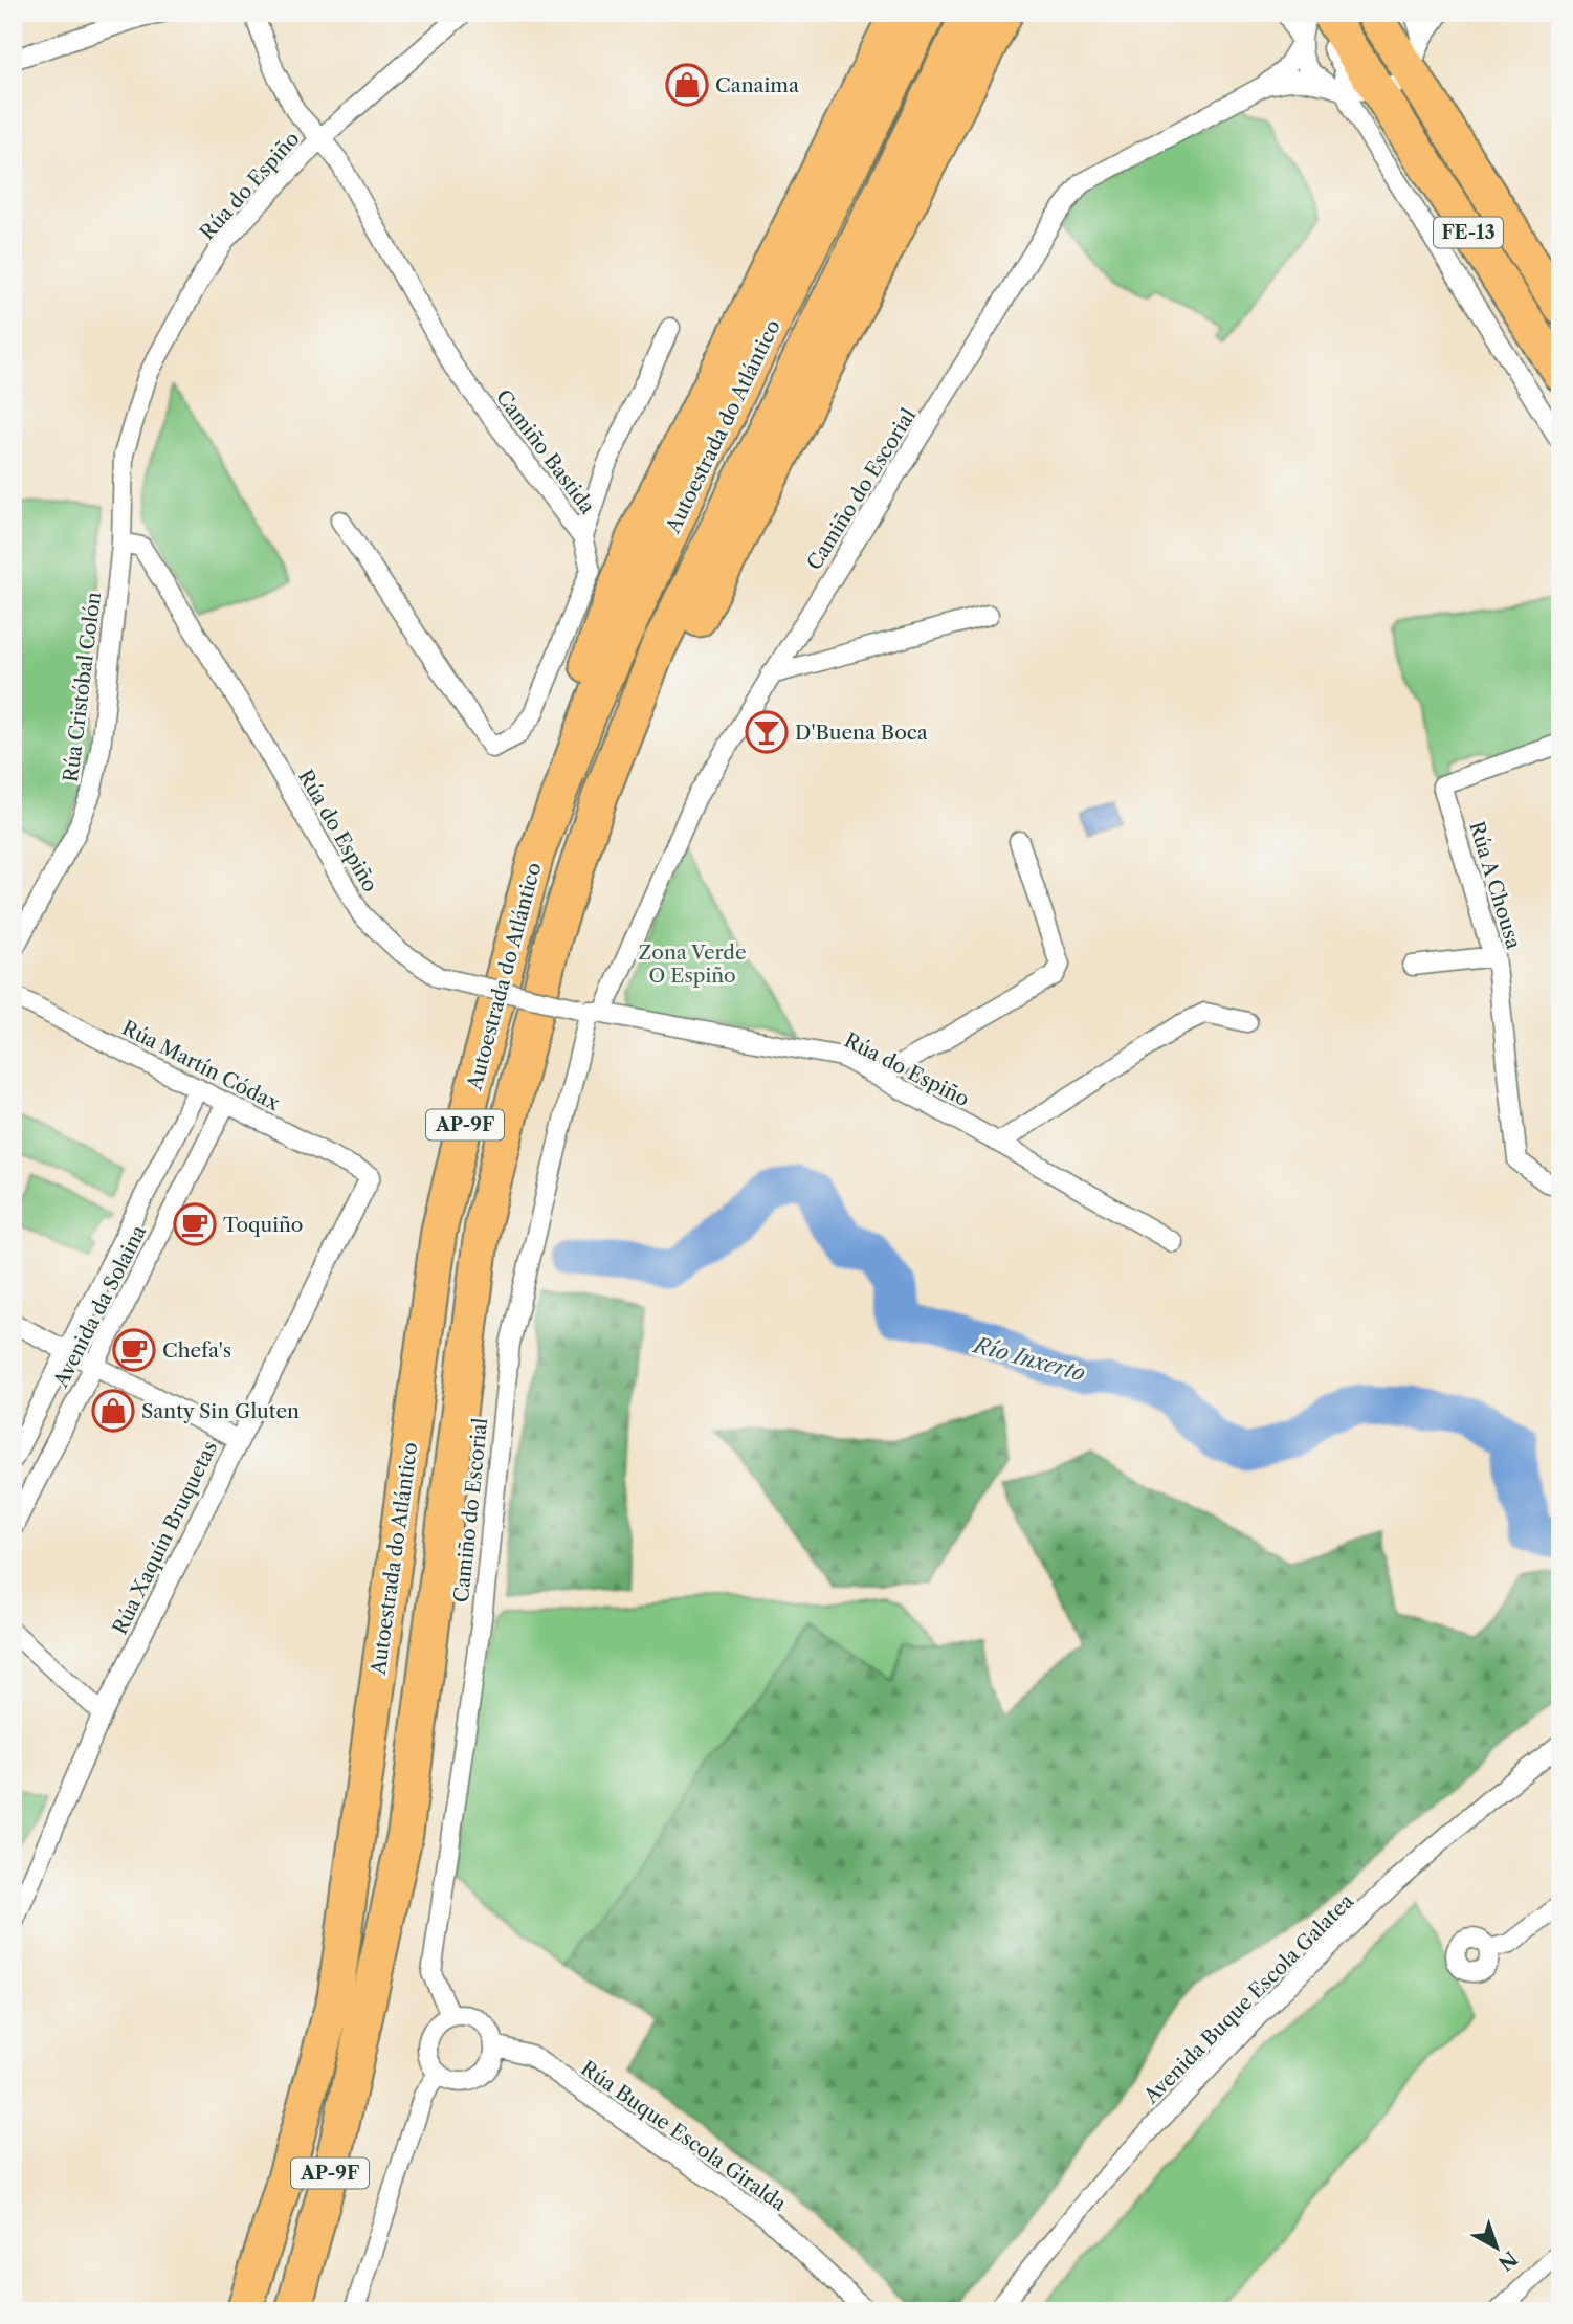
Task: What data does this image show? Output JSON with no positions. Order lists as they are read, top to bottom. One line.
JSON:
{"streets":{"highway":["FE-13","Autoestrada do Atlántico","AP-9F"],"street":["Rúa do Espiño","Camiño Bastida","Camiño do Escorial","Rúa Cristóbal Colón","Rúa A Chousa","Rúa Martín Códax","Avenida da Solaina","Rúa Xaquín Bruquetas","Avenida Buque Escola Galatea","Rúa Buque Escola Giralda"]},"crossings":[["Rúa do Espiño","Camiño Bastida"],["Rúa do Espiño","Camiño do Escorial"],["Rúa do Espiño","Rúa Cristóbal Colón"],["Camiño do Escorial","Rúa Buque Escola Giralda"],["Rúa Martín Códax","Avenida da Solaina"],["Rúa Martín Códax","Rúa Xaquín Bruquetas"]],"water":["Río Inxerto"],"parks":["Zona Verde O Espiño"],"places":{"shop":["Canaima","Santy Sin Gluten"],"bar":["D'Buena Boca"],"cafe":["Toquiño","Chefa's"]},"north":"bottom right"}
